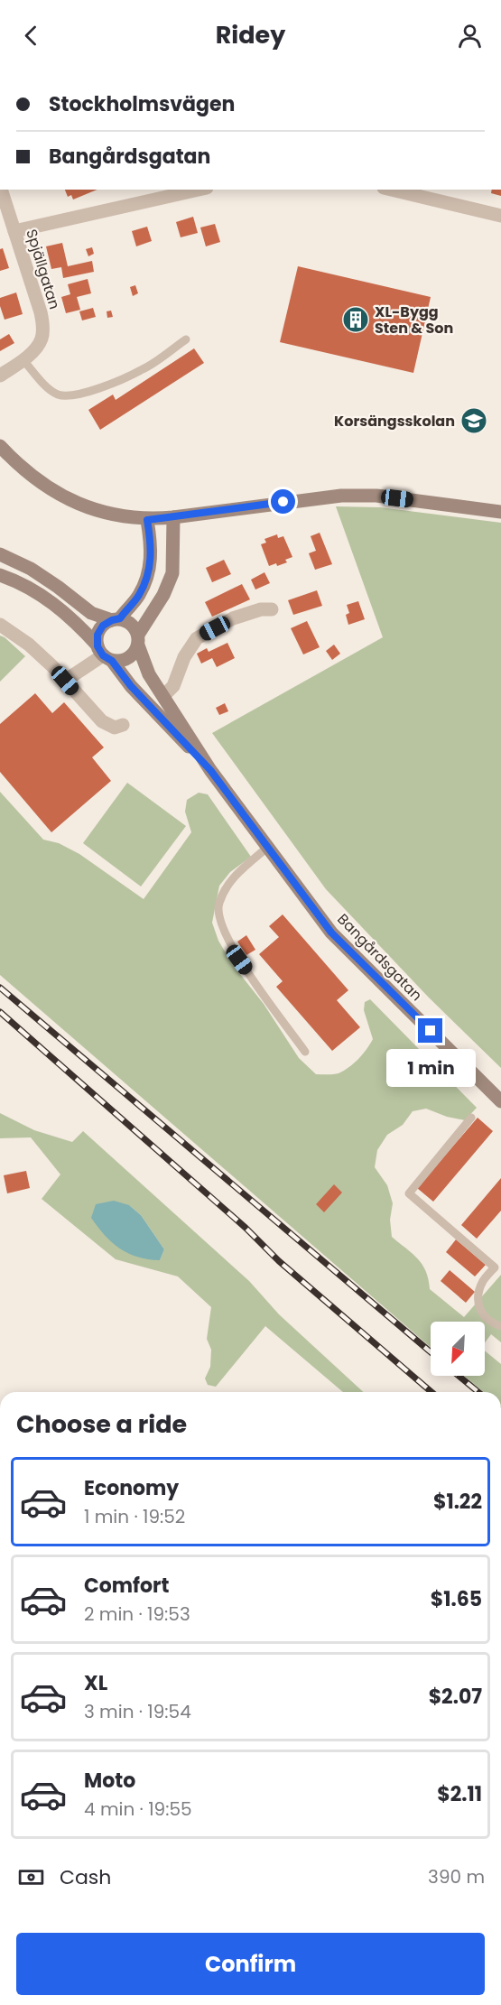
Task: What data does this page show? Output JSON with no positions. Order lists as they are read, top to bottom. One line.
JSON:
{"streets":{"main road":["Bangårdsgatan"],"street":["Spjällgatan"]},"places":{"building":["XL-Bygg Sten & Son"],"school or university":["Korsängsskolan"]},"north":"bottom left","page":{"header":"Ridey","banner":["Stockholmsvägen","Bangårdsgatan"],"bubble":"1 min","heading":"Choose a ride","list":[{"name":"Economy","note":"1 min · 19:52","value":"$1.22"},{"name":"Comfort","note":"2 min · 19:53","value":"$1.65"},{"name":"XL","note":"3 min · 19:54","value":"$2.07"},{"name":"Moto","note":"4 min · 19:55","value":"$2.11"}],"pay":["Cash","390 m"],"buttons":"Confirm"}}
